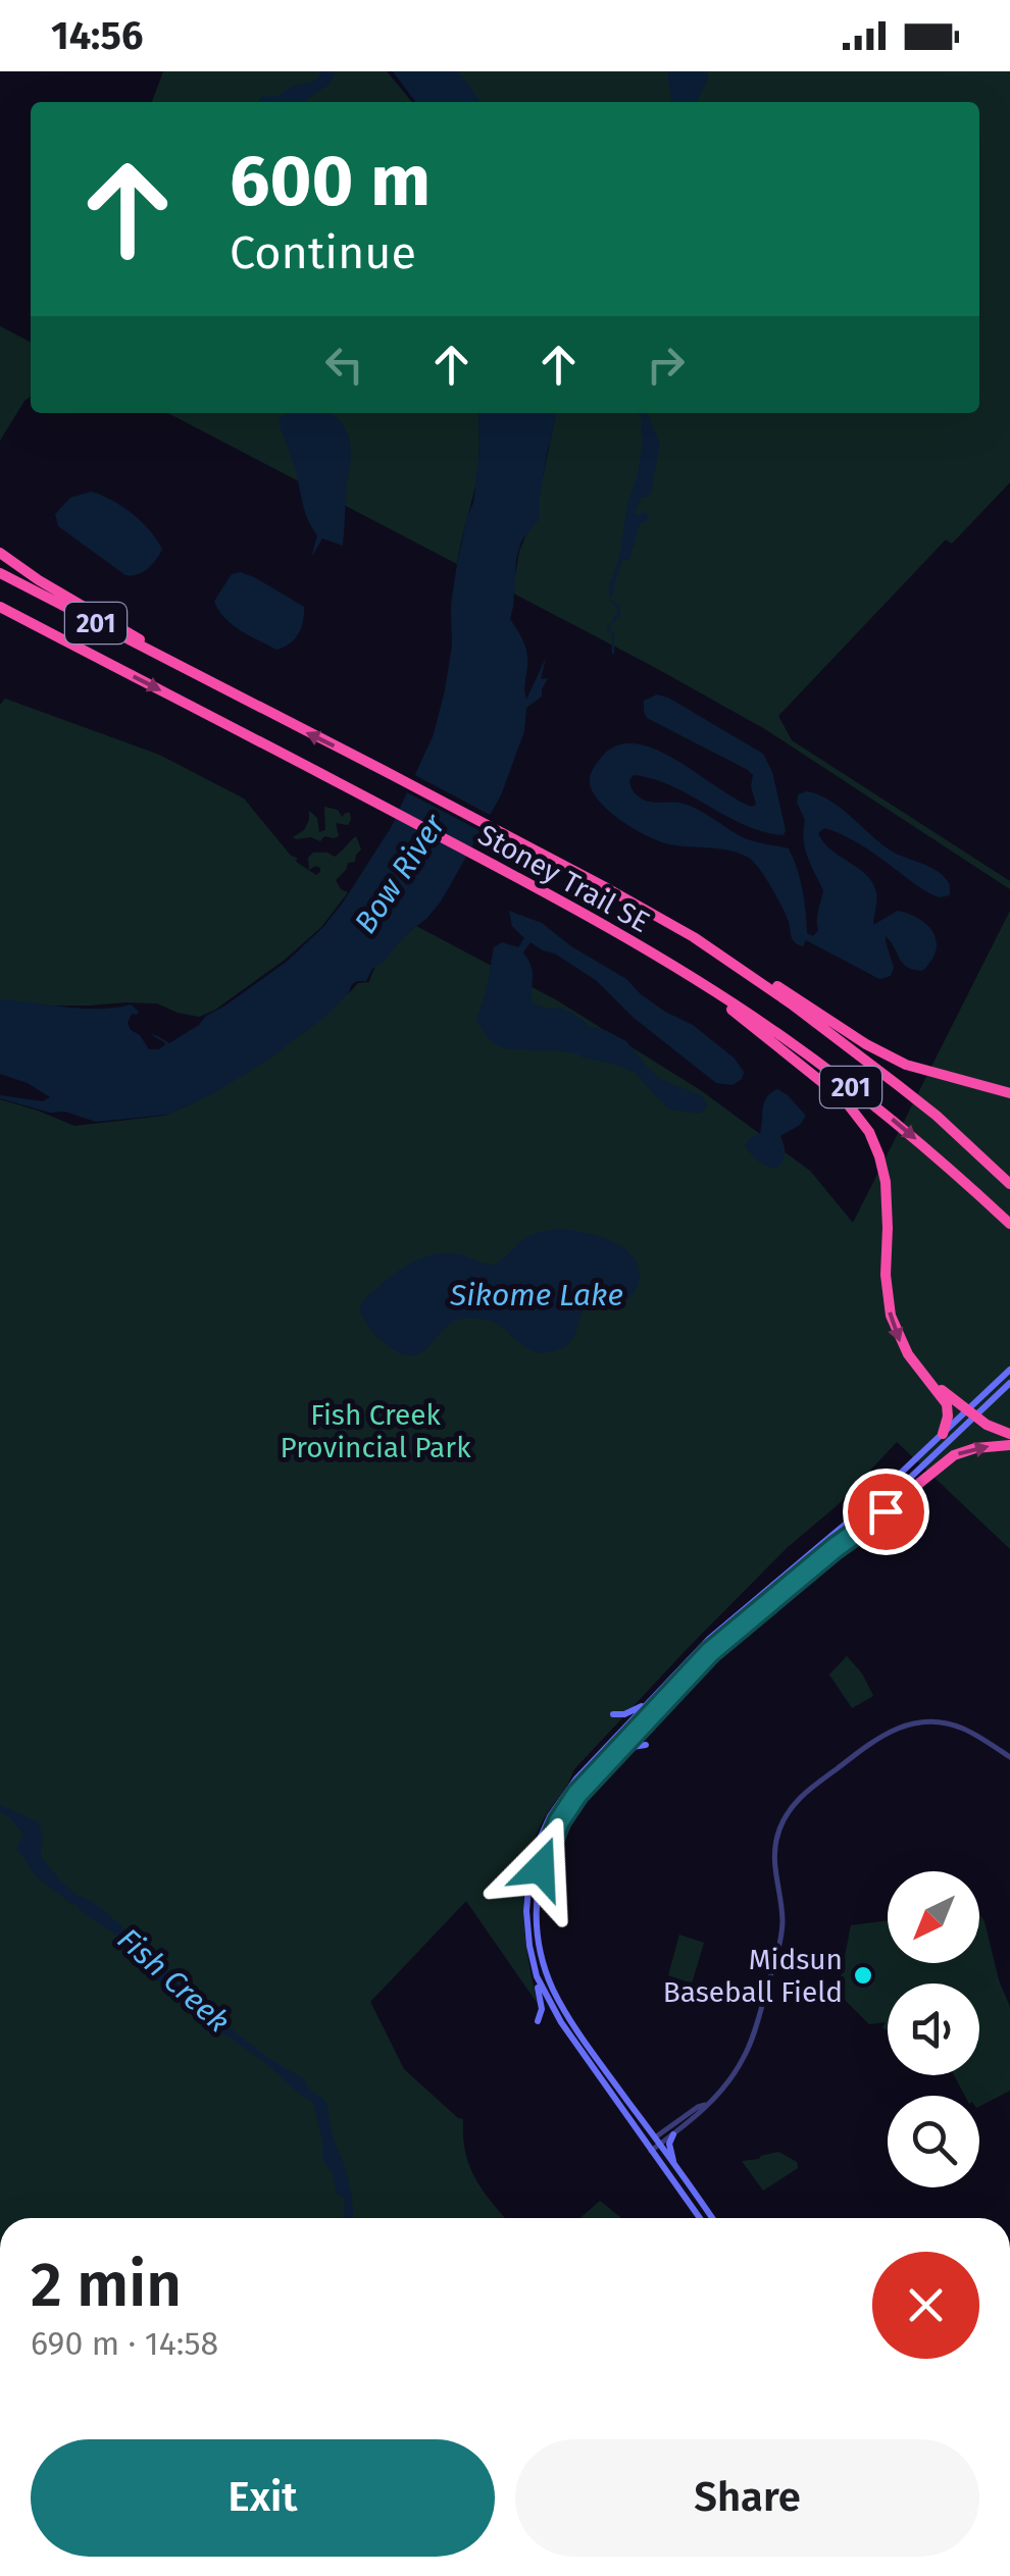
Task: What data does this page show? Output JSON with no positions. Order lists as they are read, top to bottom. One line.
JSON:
{"streets":{"highway":["201","Stoney Trail SE"]},"water":["Bow River","Sikome Lake","Fish Creek"],"parks":["Fish Creek Provincial Park"],"places":["Midsun Baseball Field"],"north":"bottom left","page":{"status":"14:56","turn":["600 m","Continue"],"heading":["2 min","690 m · 14:58"],"buttons":["Exit","Share"]}}
